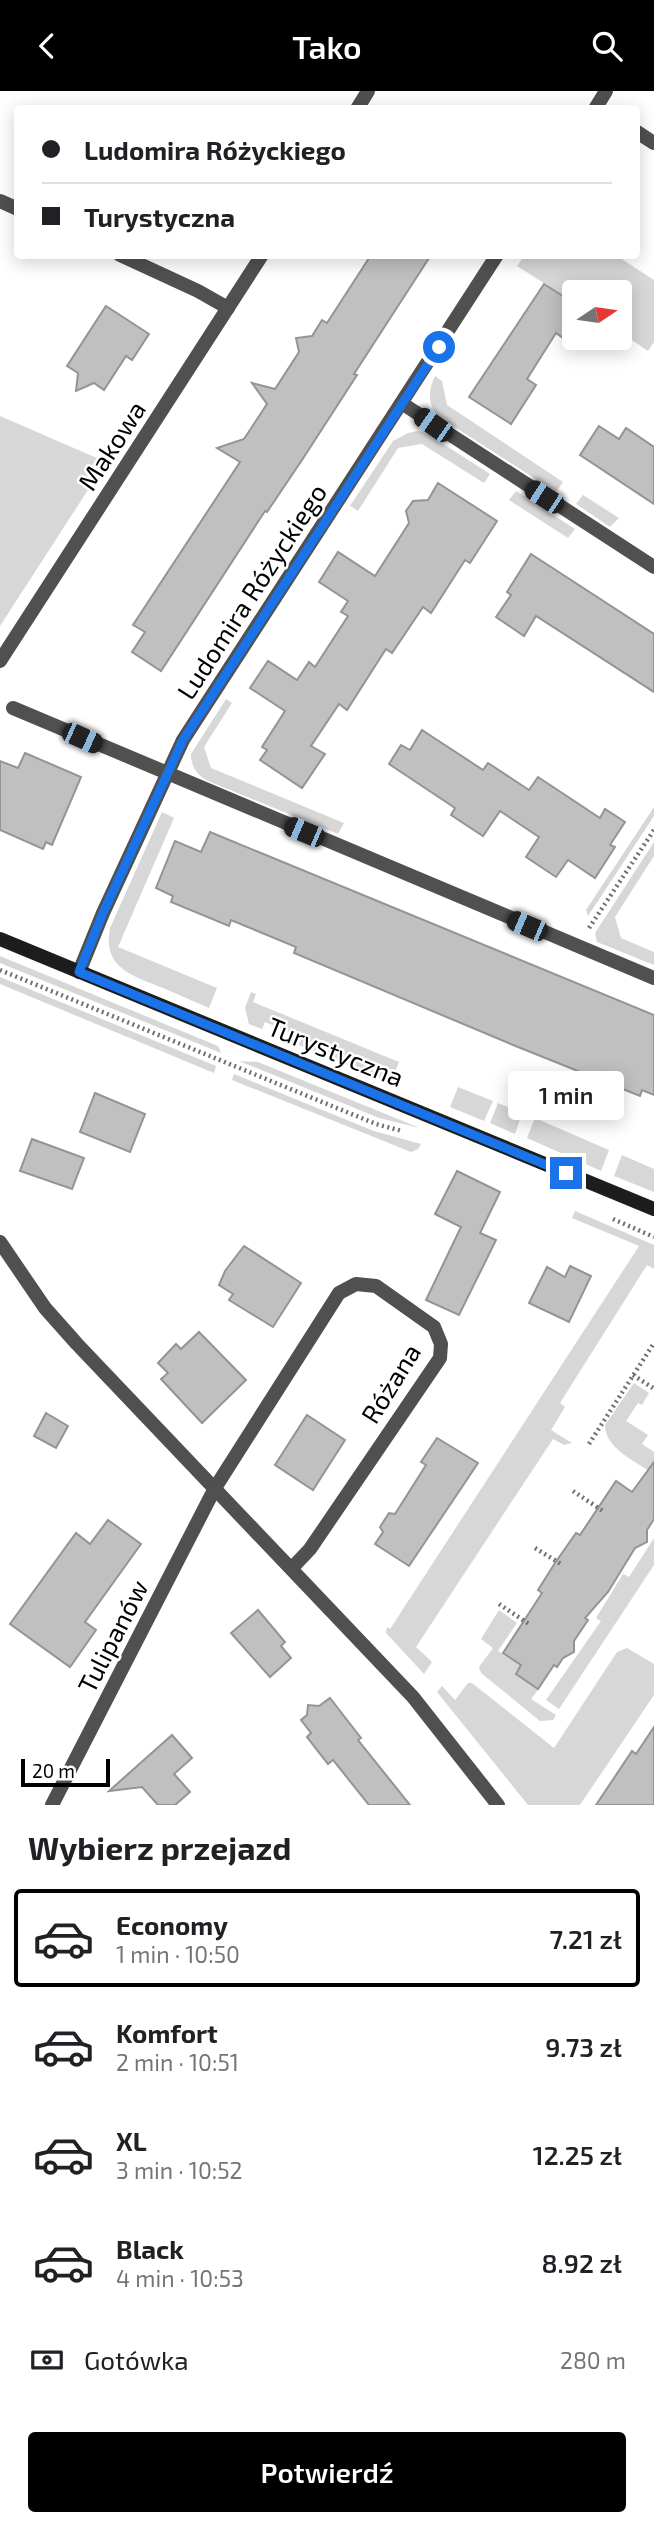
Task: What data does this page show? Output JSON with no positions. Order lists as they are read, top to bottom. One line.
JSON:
{"streets":{"street":["Makowa","Ludomira Różyckiego","Turystyczna","Różana","Tulipanów"]},"crossings":[["Ludomira Różyckiego","Turystyczna"],["Różana","Tulipanów"]],"scale_bar":"20 m","north":"right","page":{"header":"Tako","banner":["Ludomira Różyckiego","Turystyczna"],"bubble":"1 min","scale":"20 m","heading":"Wybierz przejazd","list":[{"name":"Economy","note":"1 min · 10:50","value":"7.21 zł"},{"name":"Komfort","note":"2 min · 10:51","value":"9.73 zł"},{"name":"XL","note":"3 min · 10:52","value":"12.25 zł"},{"name":"Black","note":"4 min · 10:53","value":"8.92 zł"}],"pay":["Gotówka","280 m"],"buttons":"Potwierdź"}}
